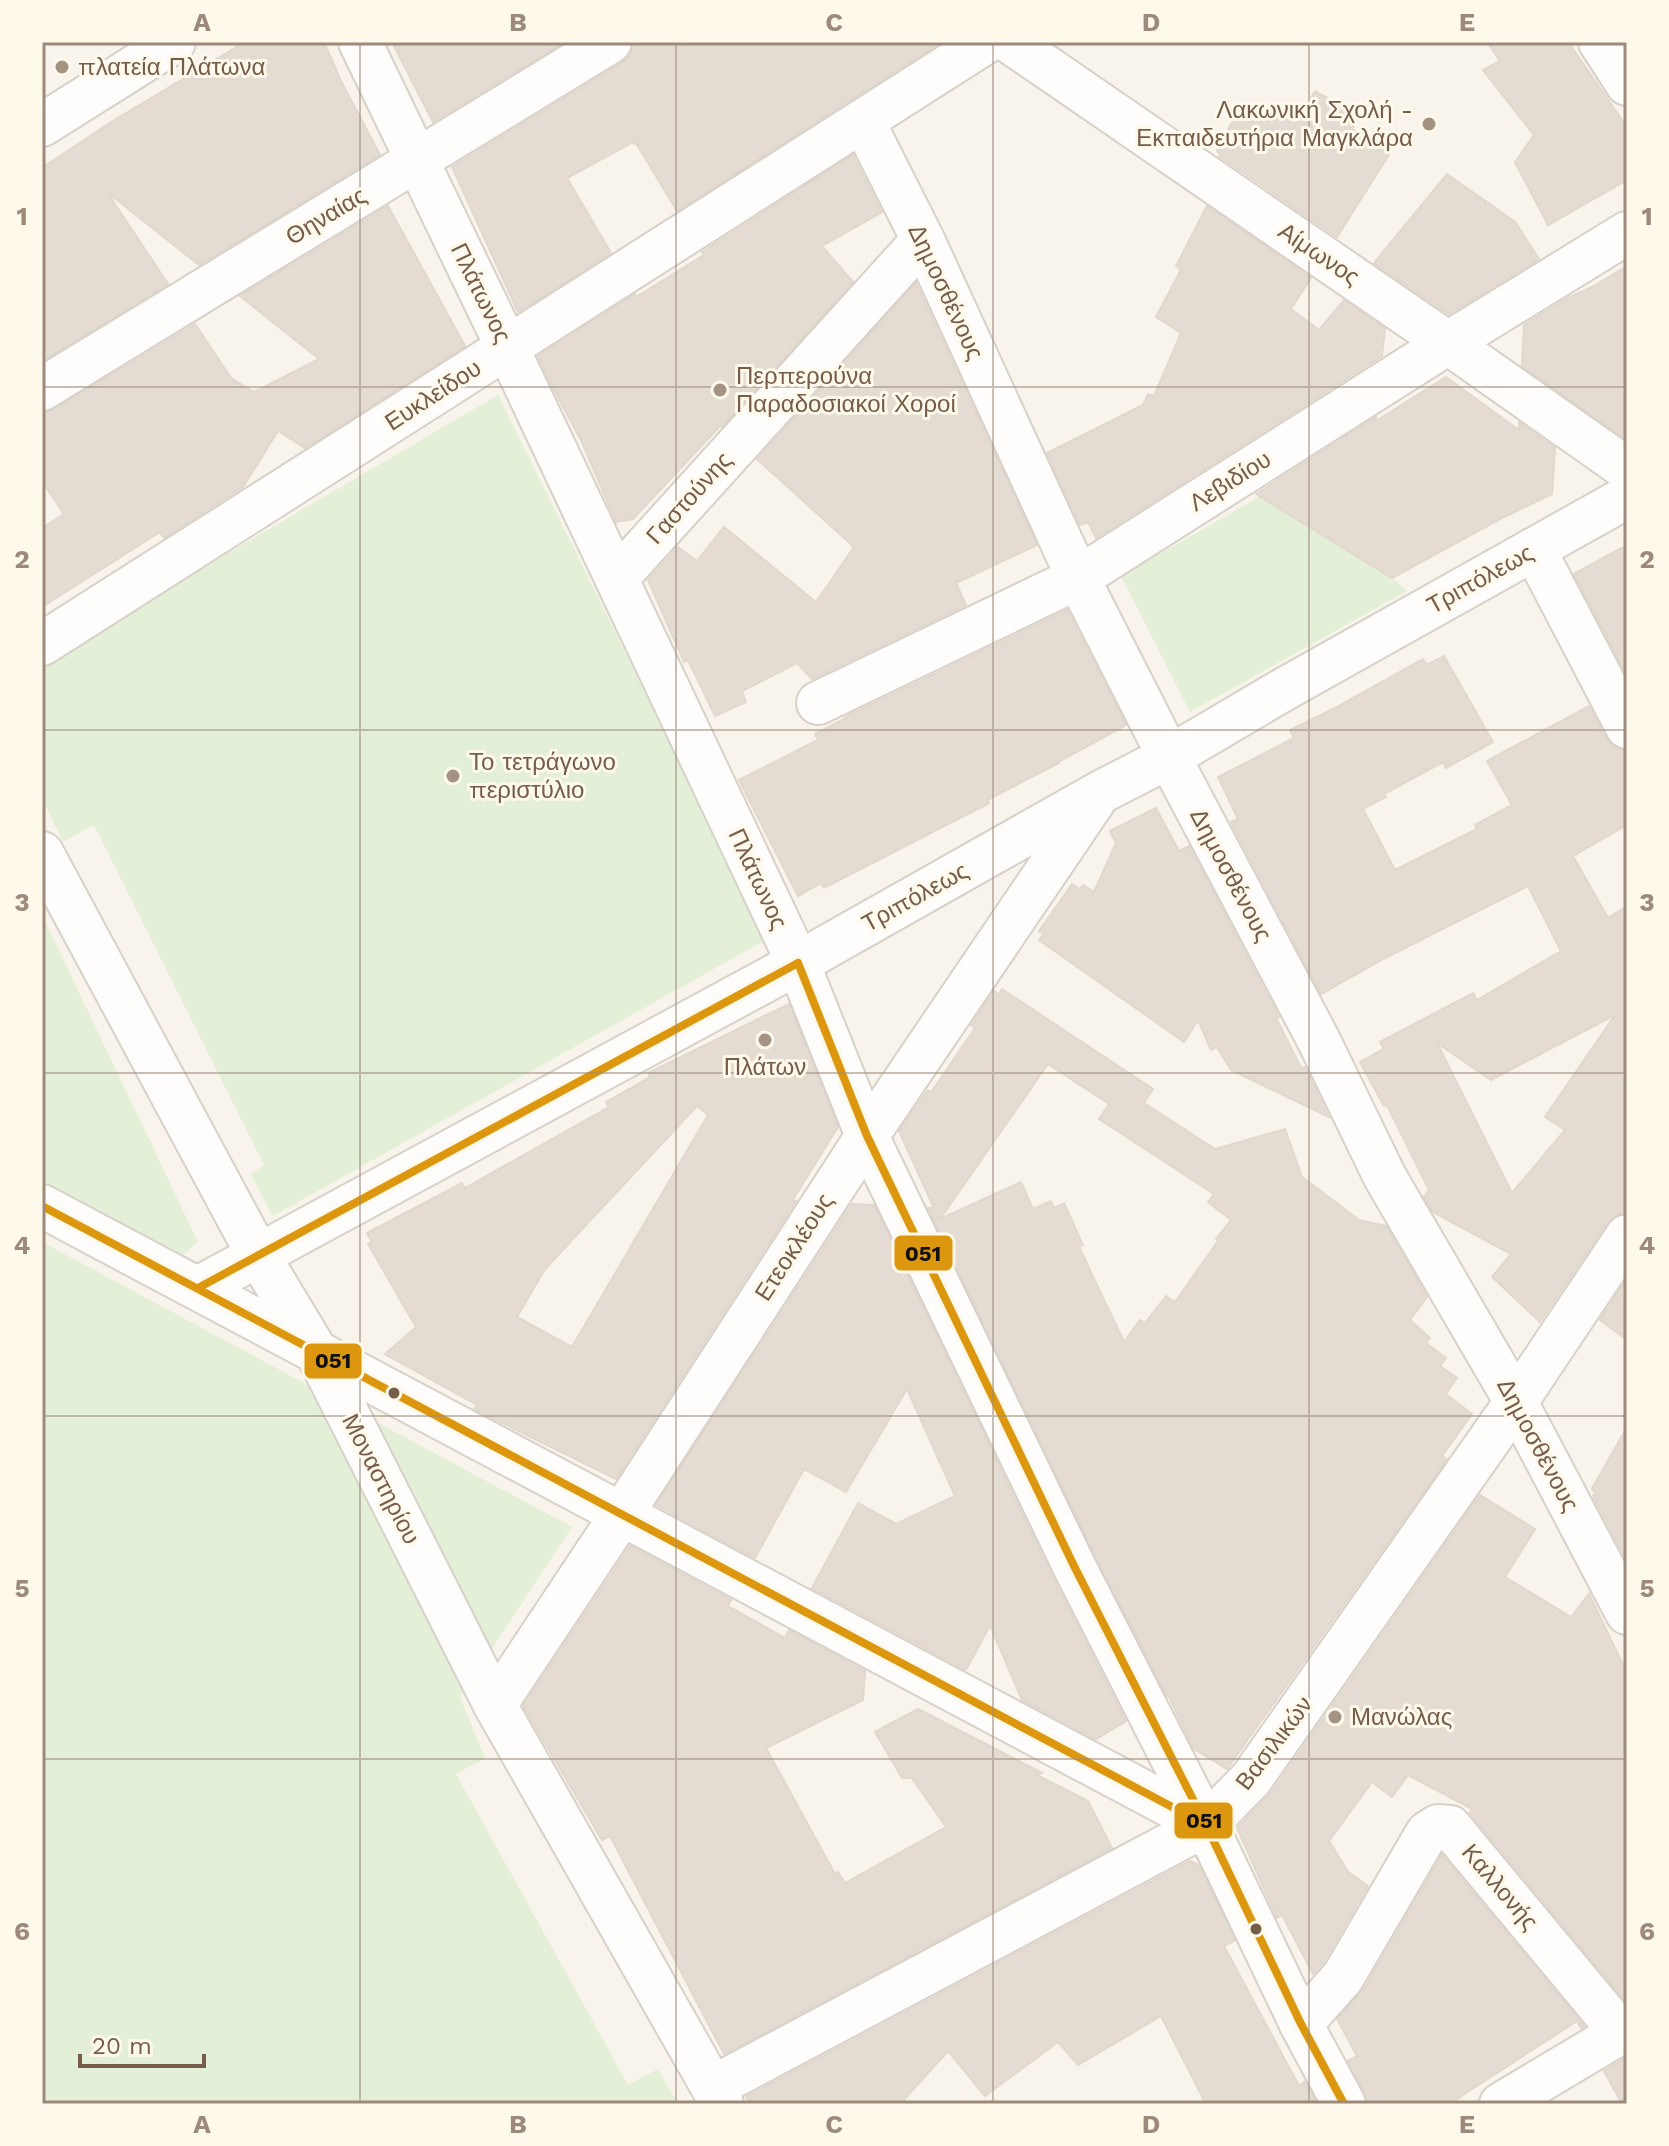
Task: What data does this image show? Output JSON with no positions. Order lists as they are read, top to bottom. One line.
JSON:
{"streets":{"street":["Θηναίας","Αίμωνος","Δημοσθένους","Πλάτωνος","Ευκλείδου","Λεβιδίου","Γαστούνης","Τριπόλεως","Ετεοκλέους","Μοναστηρίου","Βασιλικών","Καλλονής"]},"crossings":[["Θηναίας","Πλάτωνος"],["Αίμωνος","Λεβιδίου"],["Δημοσθένους","Ευκλείδου"],["Δημοσθένους","Λεβιδίου"],["Δημοσθένους","Γαστούνης"],["Δημοσθένους","Τριπόλεως"],["Δημοσθένους","Βασιλικών"],["Πλάτωνος","Ευκλείδου"],["Πλάτωνος","Γαστούνης"],["Πλάτωνος","Τριπόλεως"],["Πλάτωνος","Ετεοκλέους"],["Πλάτωνος","Βασιλικών"],["Πλάτωνος","Καλλονής"],["Τριπόλεως","Ετεοκλέους"],["Τριπόλεως","Μοναστηρίου"],["Ετεοκλέους","Μοναστηρίου"],["Μοναστηρίου","Βασιλικών"]],"places":["πλατεία Πλάτωνα","Λακωνική Σχολή - Εκπαιδευτήρια Μαγκλάρα","Περπερούνα Παραδοσιακοί Χοροί","Το τετράγωνο περιστύλιο","Πλάτων","Μανώλας"],"lines":["transit line 051"],"scale_bar":"20 m","grid":{"columns":["A","B","C","D","E"],"rows":["1","2","3","4","5","6"]}}
